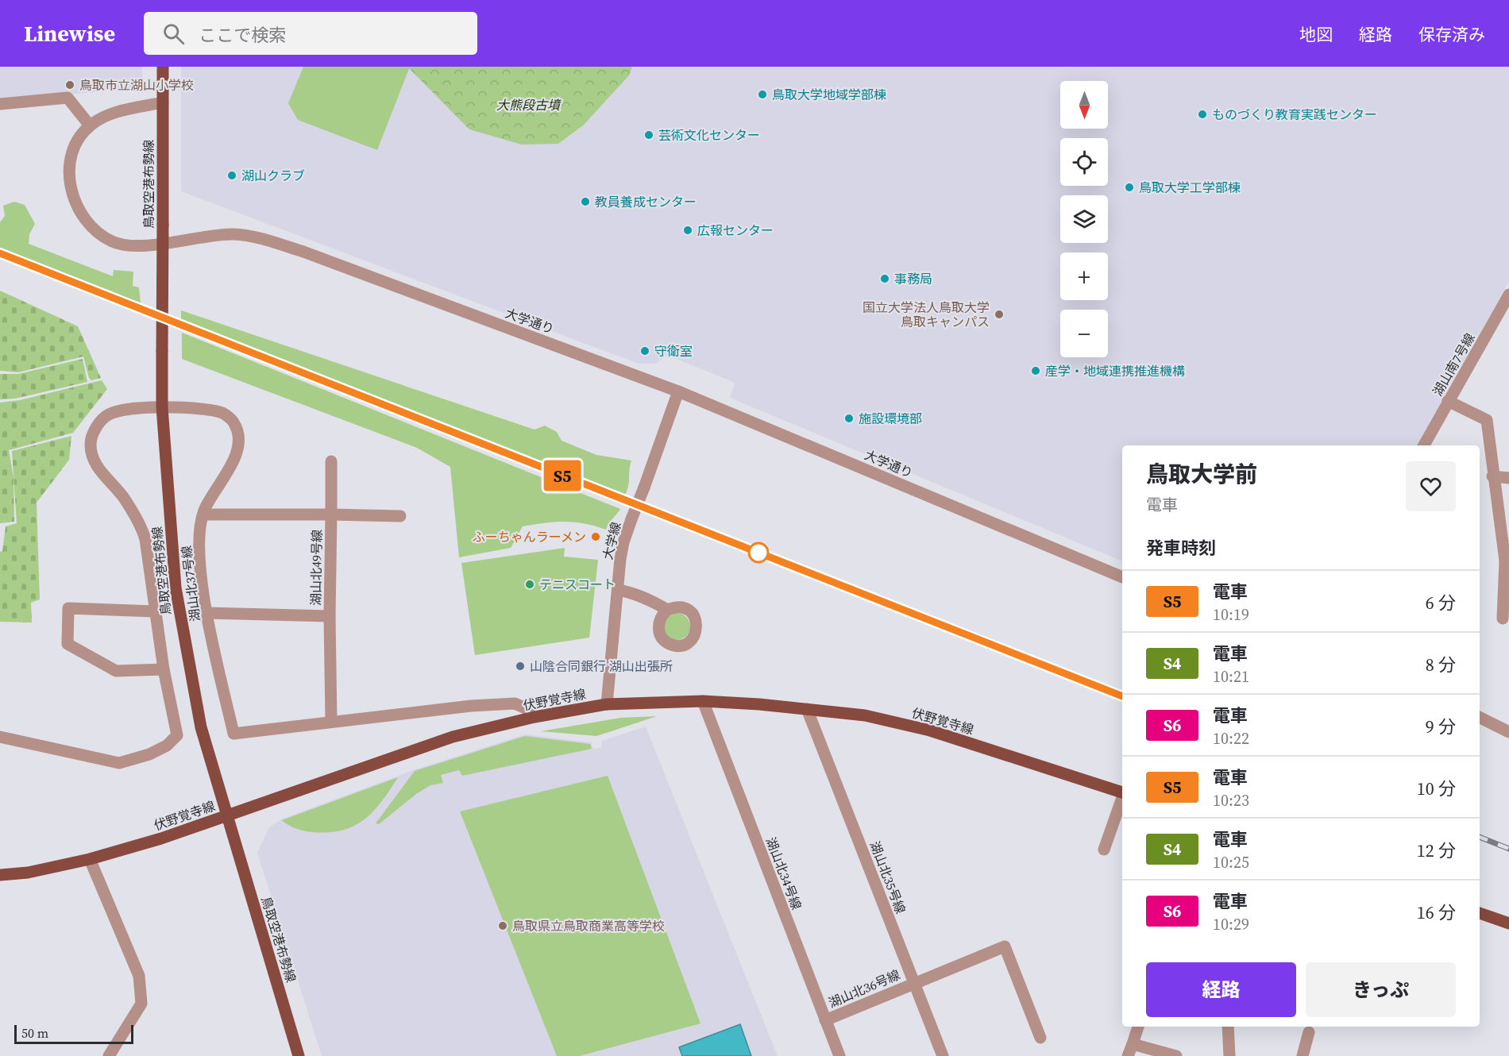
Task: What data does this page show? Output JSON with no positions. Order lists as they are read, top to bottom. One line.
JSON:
{"streets":{"main road":["鳥取空港布勢線","伏野覚寺線"],"street":["大学通り","湖山南7号線","大学線","湖山北49号線","湖山北37号線","湖山北34号線","湖山北35号線","湖山北36号線"]},"crossings":[["鳥取空港布勢線","大学通り"],["鳥取空港布勢線","湖山北37号線"],["鳥取空港布勢線","伏野覚寺線"],["大学通り","大学線"],["大学線","伏野覚寺線"],["湖山北49号線","湖山北37号線"],["湖山北37号線","伏野覚寺線"],["伏野覚寺線","湖山北34号線"],["伏野覚寺線","湖山北35号線"],["湖山北34号線","湖山北36号線"],["湖山北35号線","湖山北36号線"]],"parks":["大熊段古墳"],"places":["鳥取市立湖山小学校","鳥取大学地域学部棟","ものづくり教育実践センター","芸術文化センター","湖山クラブ","鳥取大学工学部棟","教員養成センター","広報センター","事務局","国立大学法人鳥取大学 鳥取キャンパス","守衛室","産学・地域連携推進機構","施設環境部","ふーちゃんラーメン","テニスコート","山陰合同銀行 湖山出張所","鳥取県立鳥取商業高等学校"],"scale_bar":"50 m","north":"bottom","page":{"header":"Linewise","search":"ここで検索","nav":["地図","経路","保存済み"],"on_map":"S5","map_buttons":["+","−"],"heading":[["鳥取大学前","電車"],"発車時刻"],"list":[{"mark":"S5","name":"電車","note":"10:19","value":"6 分"},{"mark":"S4","name":"電車","note":"10:21","value":"8 分"},{"mark":"S6","name":"電車","note":"10:22","value":"9 分"},{"mark":"S5","name":"電車","note":"10:23","value":"10 分"},{"mark":"S4","name":"電車","note":"10:25","value":"12 分"},{"mark":"S6","name":"電車","note":"10:29","value":"16 分"}],"buttons":["経路","きっぷ"],"scale":"50 m"}}
